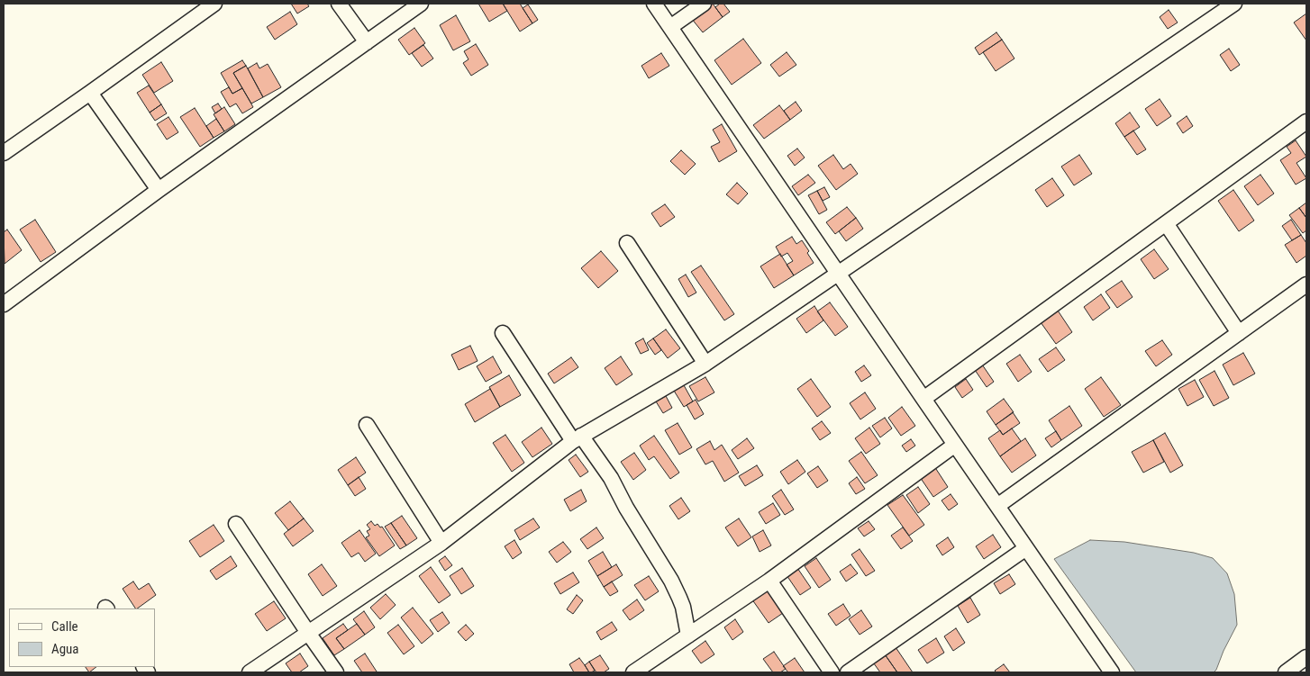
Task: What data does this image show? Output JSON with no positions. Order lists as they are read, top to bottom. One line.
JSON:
{"legend":["Calle","Agua"]}
